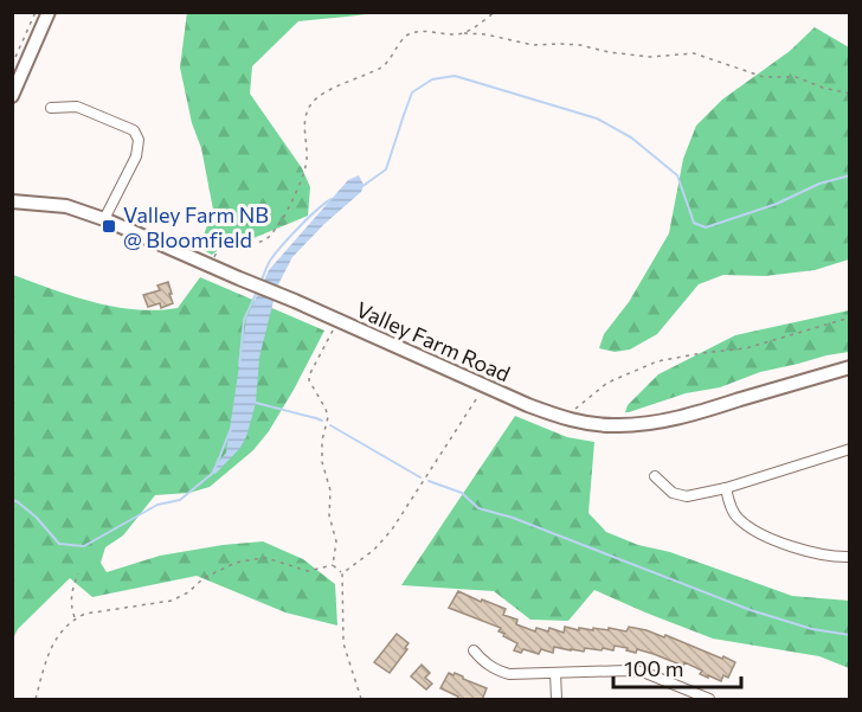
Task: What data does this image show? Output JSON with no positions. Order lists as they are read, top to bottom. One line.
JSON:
{"streets":{"street":["Valley Farm Road"]},"places":{"transit":["Valley Farm NB @ Bloomfield"]},"scale_bar":"100 m"}
